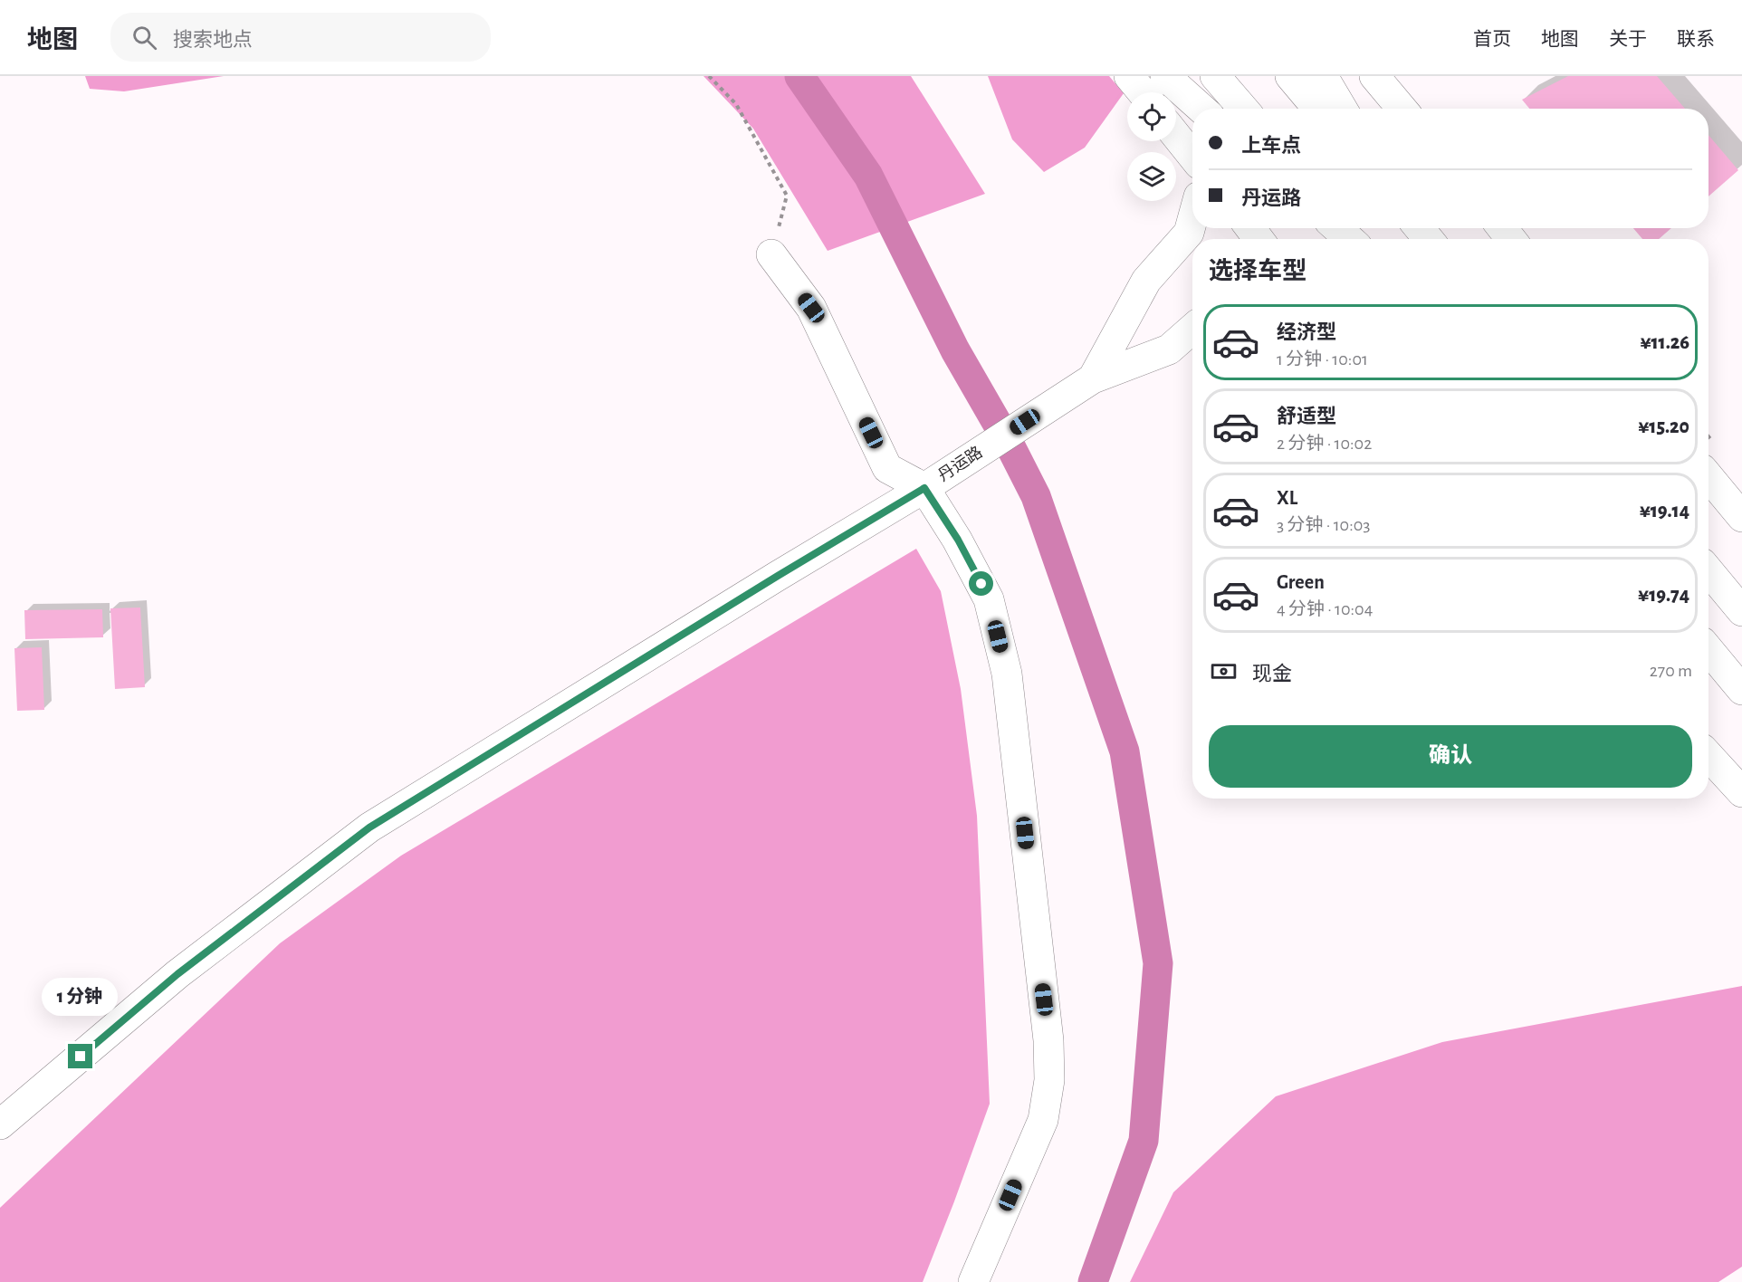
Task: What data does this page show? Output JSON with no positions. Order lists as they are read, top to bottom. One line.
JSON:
{"streets":{"main road":["丹运路"]},"page":{"header":"地图","search":"搜索地点","nav":["首页","地图","关于","联系"],"banner":["上车点","丹运路"],"heading":"选择车型","list":[{"name":"经济型","note":"1 分钟 · 10:01","value":"¥11.26"},{"name":"舒适型","note":"2 分钟 · 10:02","value":"¥15.20"},{"name":"XL","note":"3 分钟 · 10:03","value":"¥19.14"},{"name":"Green","note":"4 分钟 · 10:04","value":"¥19.74"}],"pay":["现金","270 m"],"buttons":"确认","bubble":"1 分钟"}}
